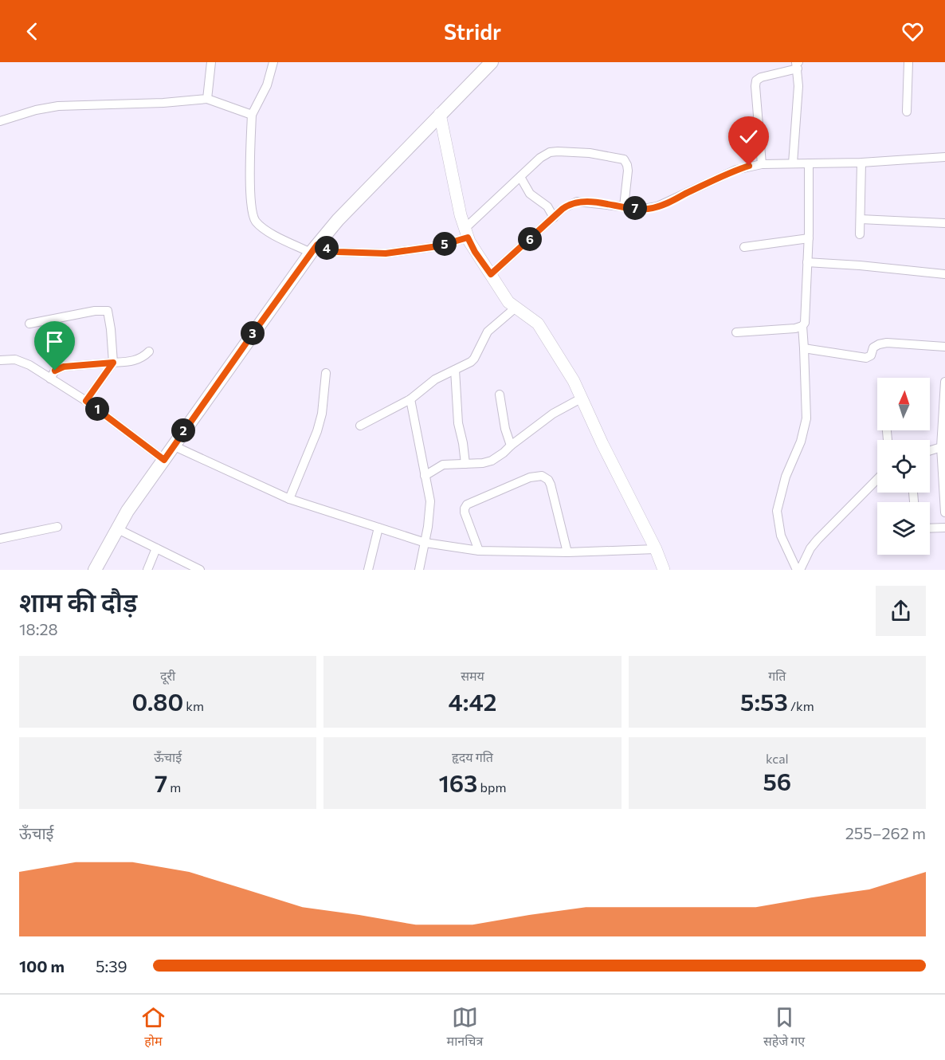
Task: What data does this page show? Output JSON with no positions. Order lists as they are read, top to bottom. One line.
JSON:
{"north":"top","page":{"header":"Stridr","pins":["7","6","5","4","3","1","2"],"heading":["शाम की दौड़","18:28"],"stats":[["दूरी","0.80 km"],["समय","4:42"],["गति","5:53 /km"],["ऊँचाई","7 m"],["हृदय गति","163 bpm"],["kcal","56"]],"chart":["ऊँचाई","255–262 m"],"list":[{"name":"100 m","note":"5:39"}],"tabs":["होम","मानचित्र","सहेजे गए"]}}
